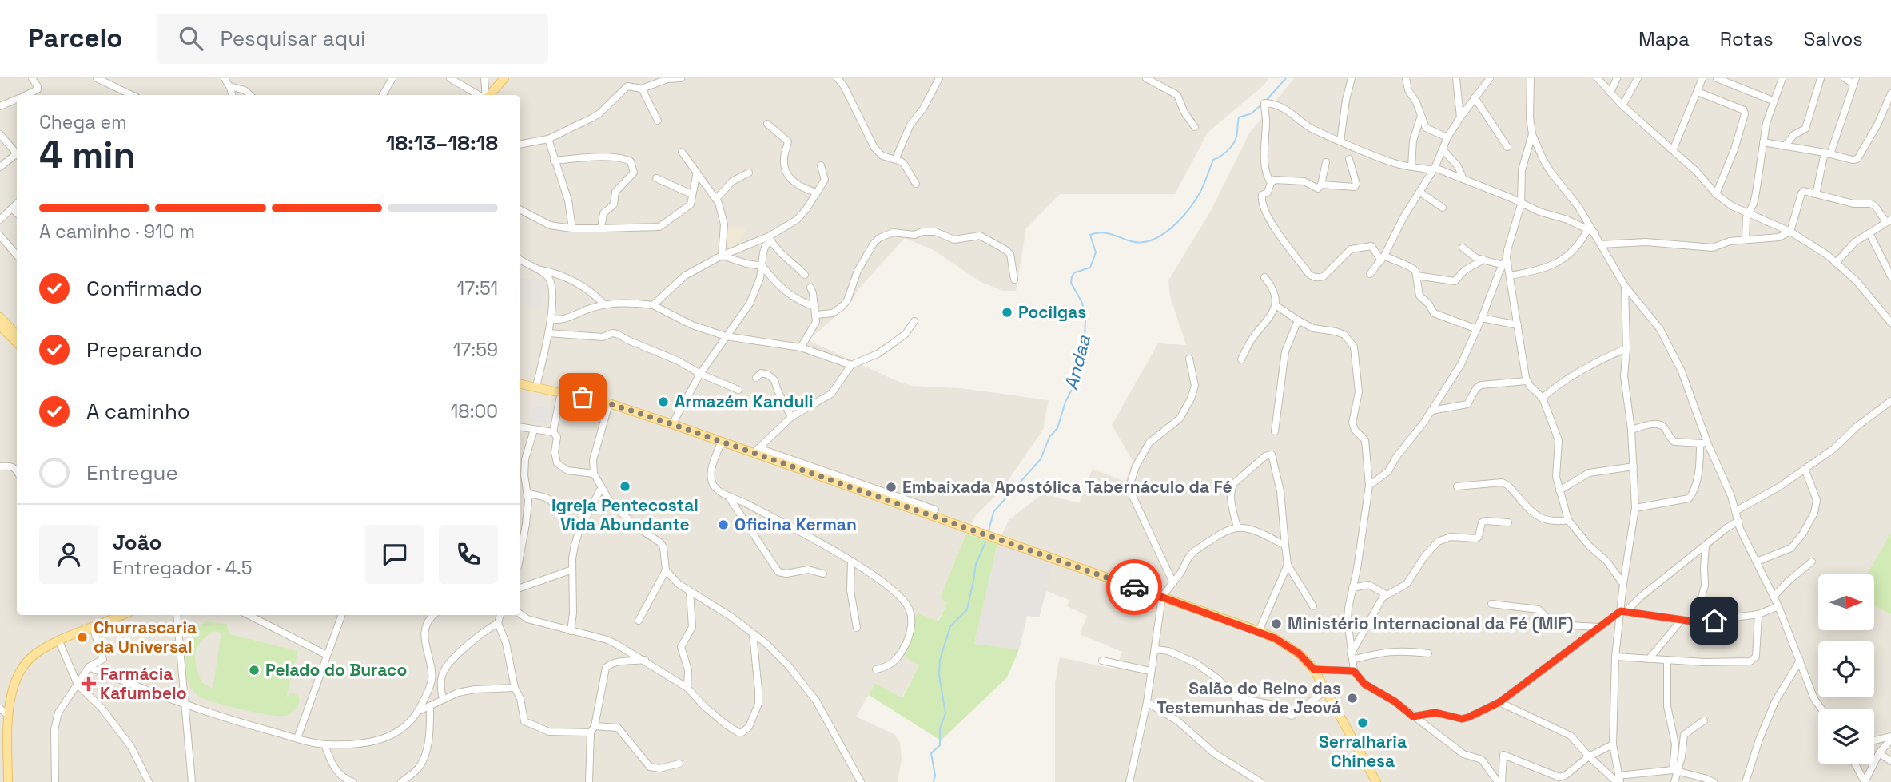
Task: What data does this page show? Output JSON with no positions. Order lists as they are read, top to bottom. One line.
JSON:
{"water":["Andaa"],"places":{"other":["Pocilgas","Armazém Kanduli","Igreja Pentecostal Vida Abundante","Embaixada Apostólica Tabernáculo da Fé","Oficina Kerman","Ministério Internacional da Fé (MIF)","Churrascaria da Universal","Pelado do Buraco","Salão do Reino das Testemunhas de Jeová","Serralharia Chinesa"],"health":["Farmácia Kafumbelo"]},"north":"right","page":{"header":"Parcelo","search":"Pesquisar aqui","nav":["Mapa","Rotas","Salvos"],"heading":["4 min","Chega em","18:13–18:18"],"panel":["João","Entregador · 4.5"],"bar":"A caminho · 910 m","list":[["Confirmado","17:51"],["Preparando","17:59"],["A caminho","18:00"],"Entregue"]}}
